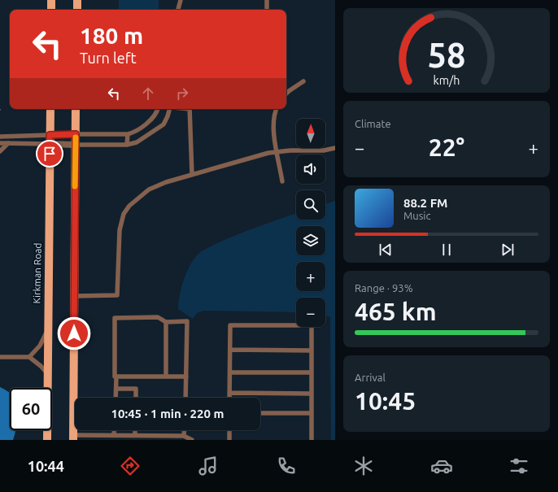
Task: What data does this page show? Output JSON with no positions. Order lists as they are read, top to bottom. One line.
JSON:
{"streets":{"main road":["Kirkman Road"]},"north":"top","page":{"turn":["180 m","Turn left"],"tile":["Climate",["Range · 93%","465 km"],["Arrival","10:45"]],"map_buttons":["+","−"],"heat":["−","22°","+"],"song":["88.2 FM","Music"],"limit":"60","trip":"10:45 · 1 min · 220 m","tabs":"10:44","gauge":["58","km/h"]}}
